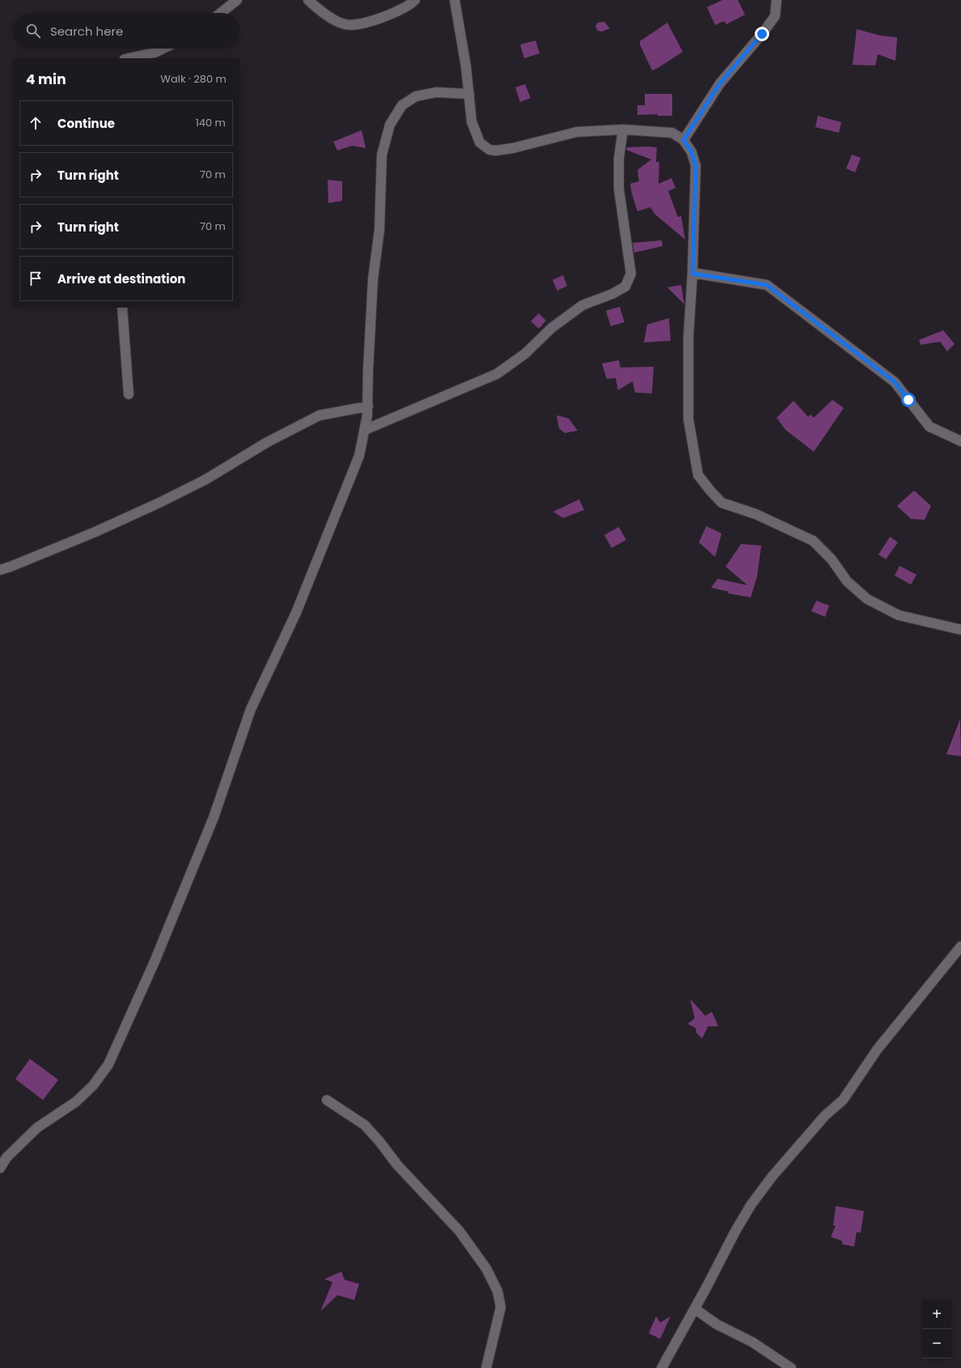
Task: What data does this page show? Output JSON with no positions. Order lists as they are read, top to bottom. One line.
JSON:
{"page":{"search":"Search here","heading":["4 min","Walk · 280 m"],"list":[["Continue","140 m"],["Turn right","70 m"],["Turn right","70 m"],"Arrive at destination"],"map_buttons":["+","−"]}}
